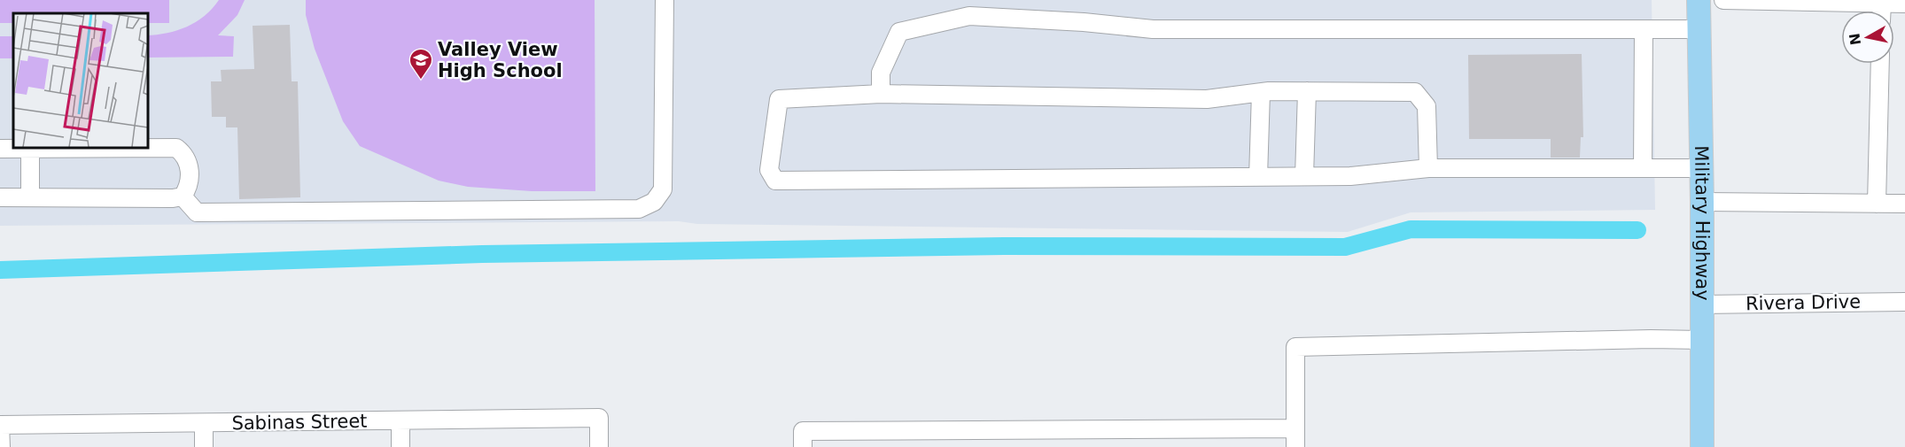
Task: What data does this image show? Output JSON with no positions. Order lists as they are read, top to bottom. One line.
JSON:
{"streets":{"main road":["Military Highway"],"street":["Rivera Drive","Sabinas Street"]},"crossings":[["Military Highway","Rivera Drive"]],"places":{"school or university":["Valley View High School"]},"north":"left"}
